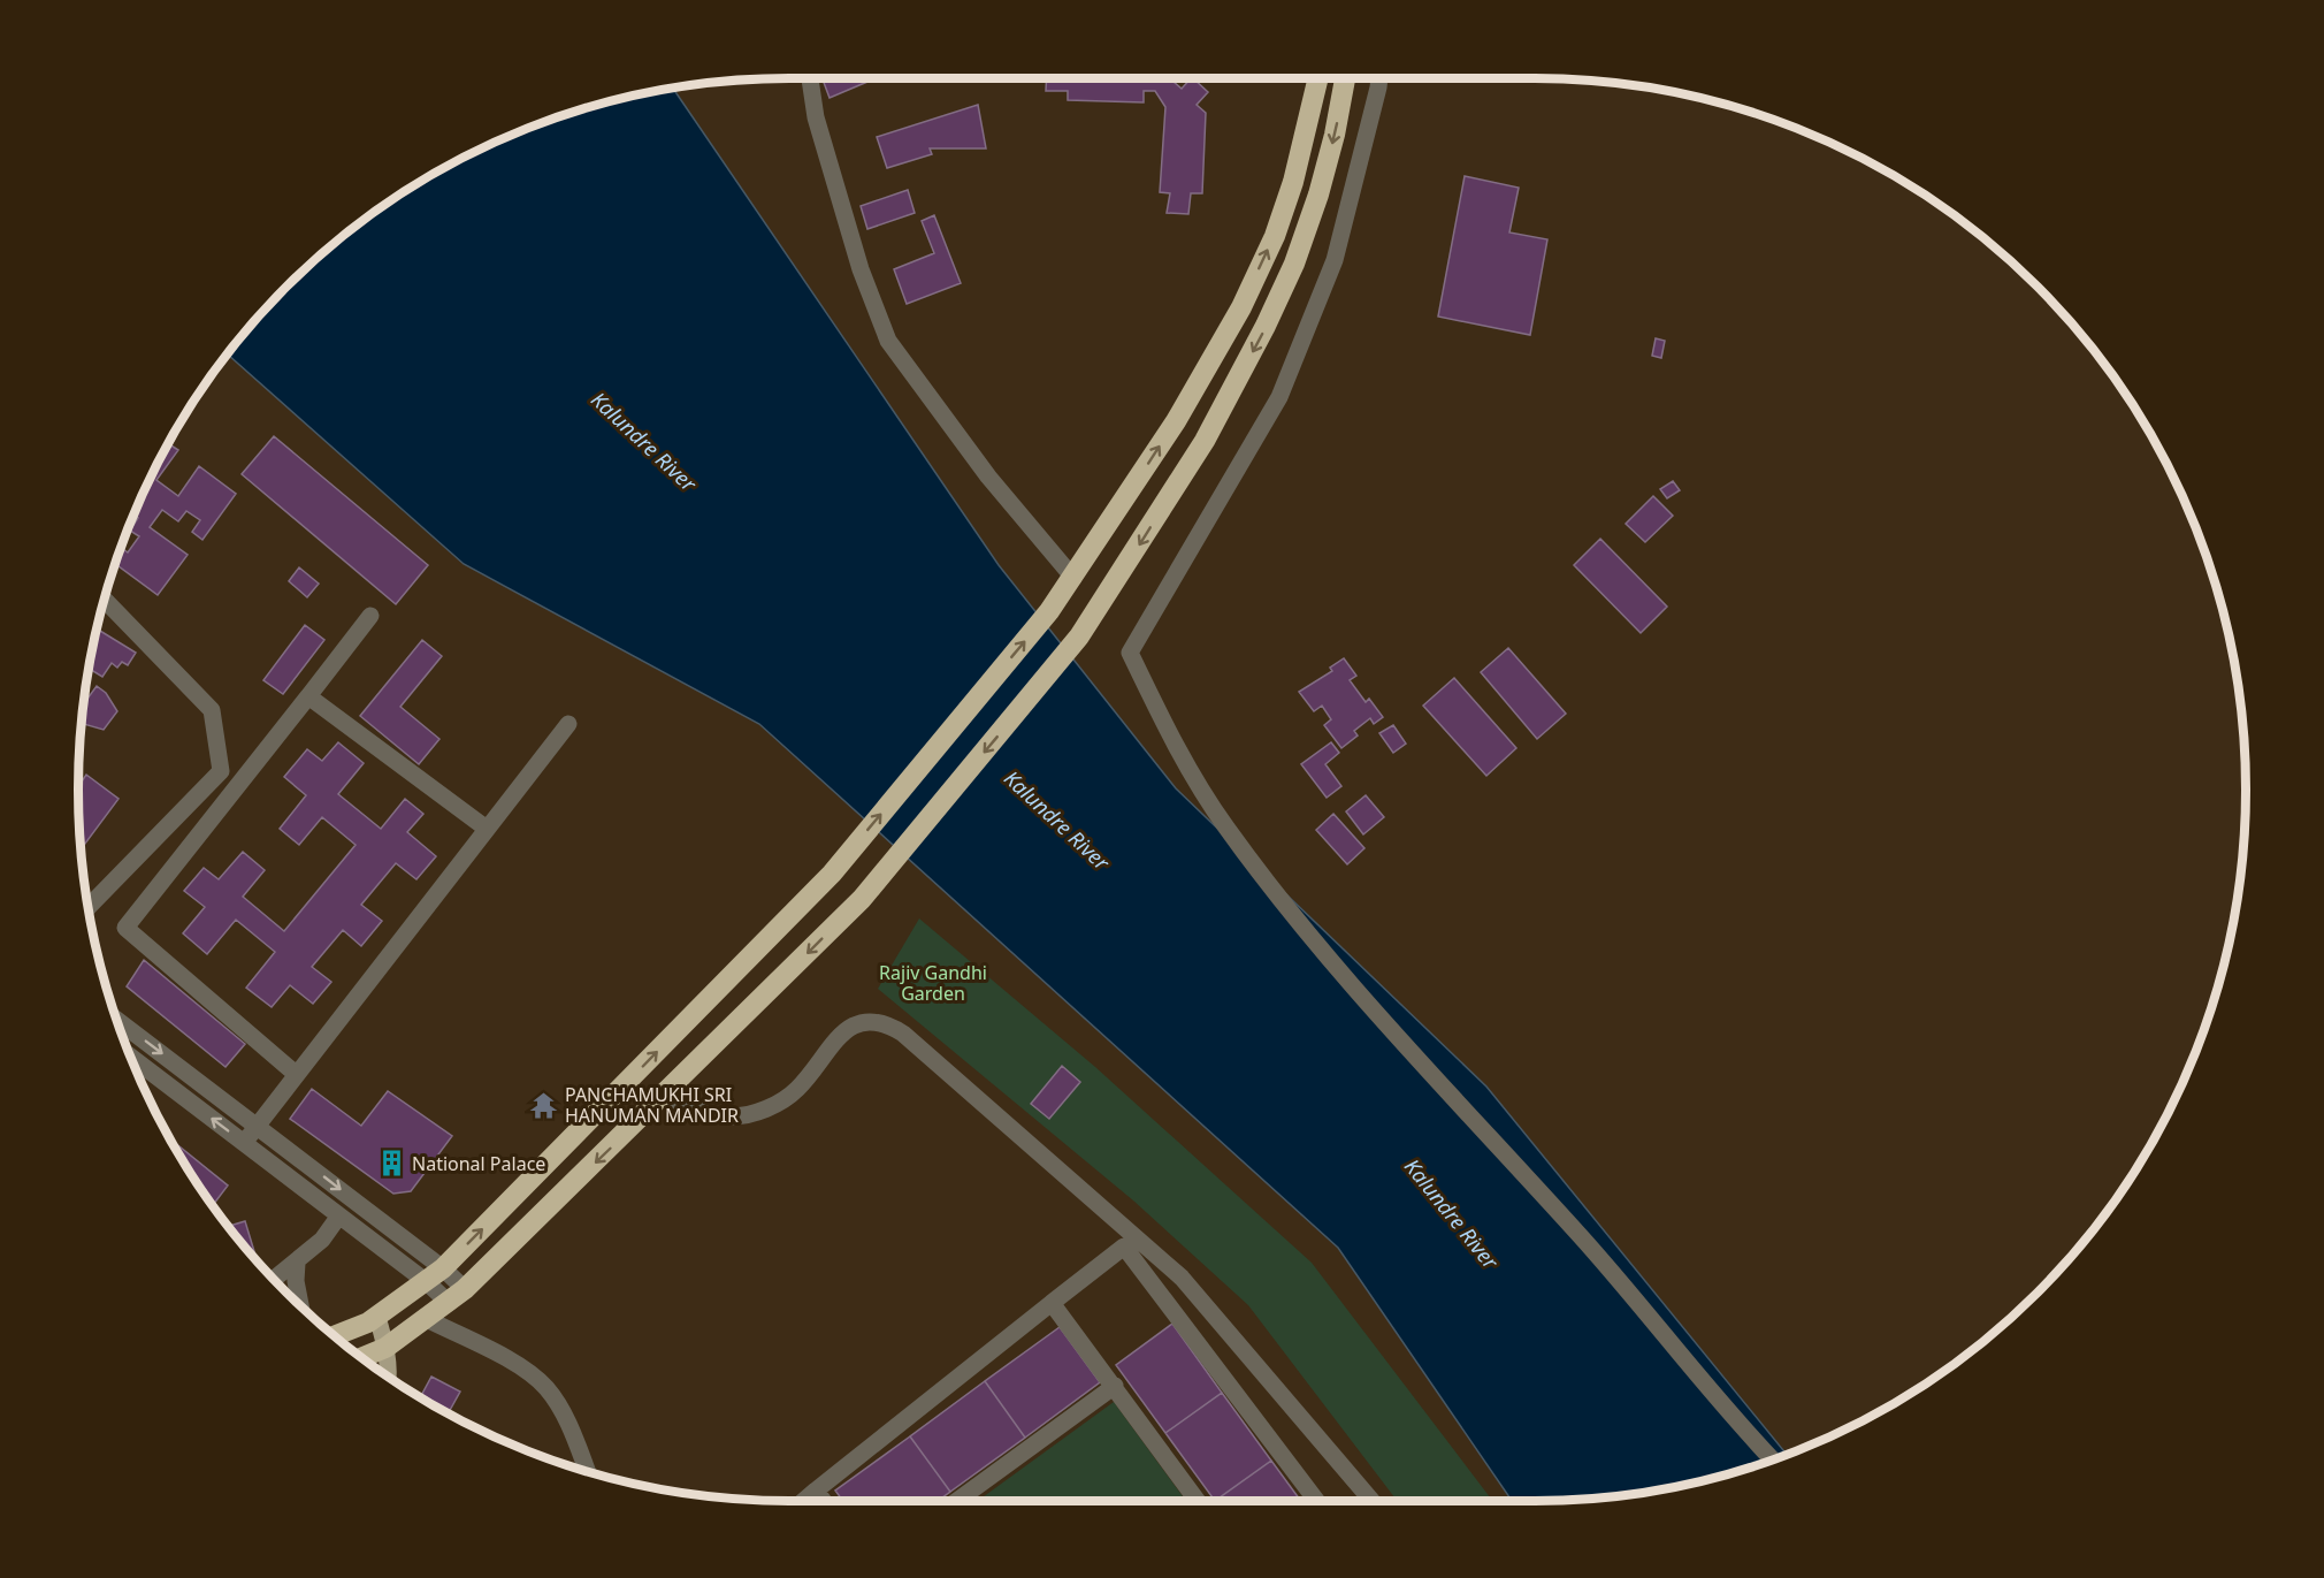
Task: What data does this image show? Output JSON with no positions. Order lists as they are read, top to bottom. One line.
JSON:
{"water":["Kalundre River"],"parks":["Rajiv Gandhi Garden"],"places":{"temple":["PANCHAMUKHI SRI HANUMAN MANDIR"],"building":["National Palace"]}}
